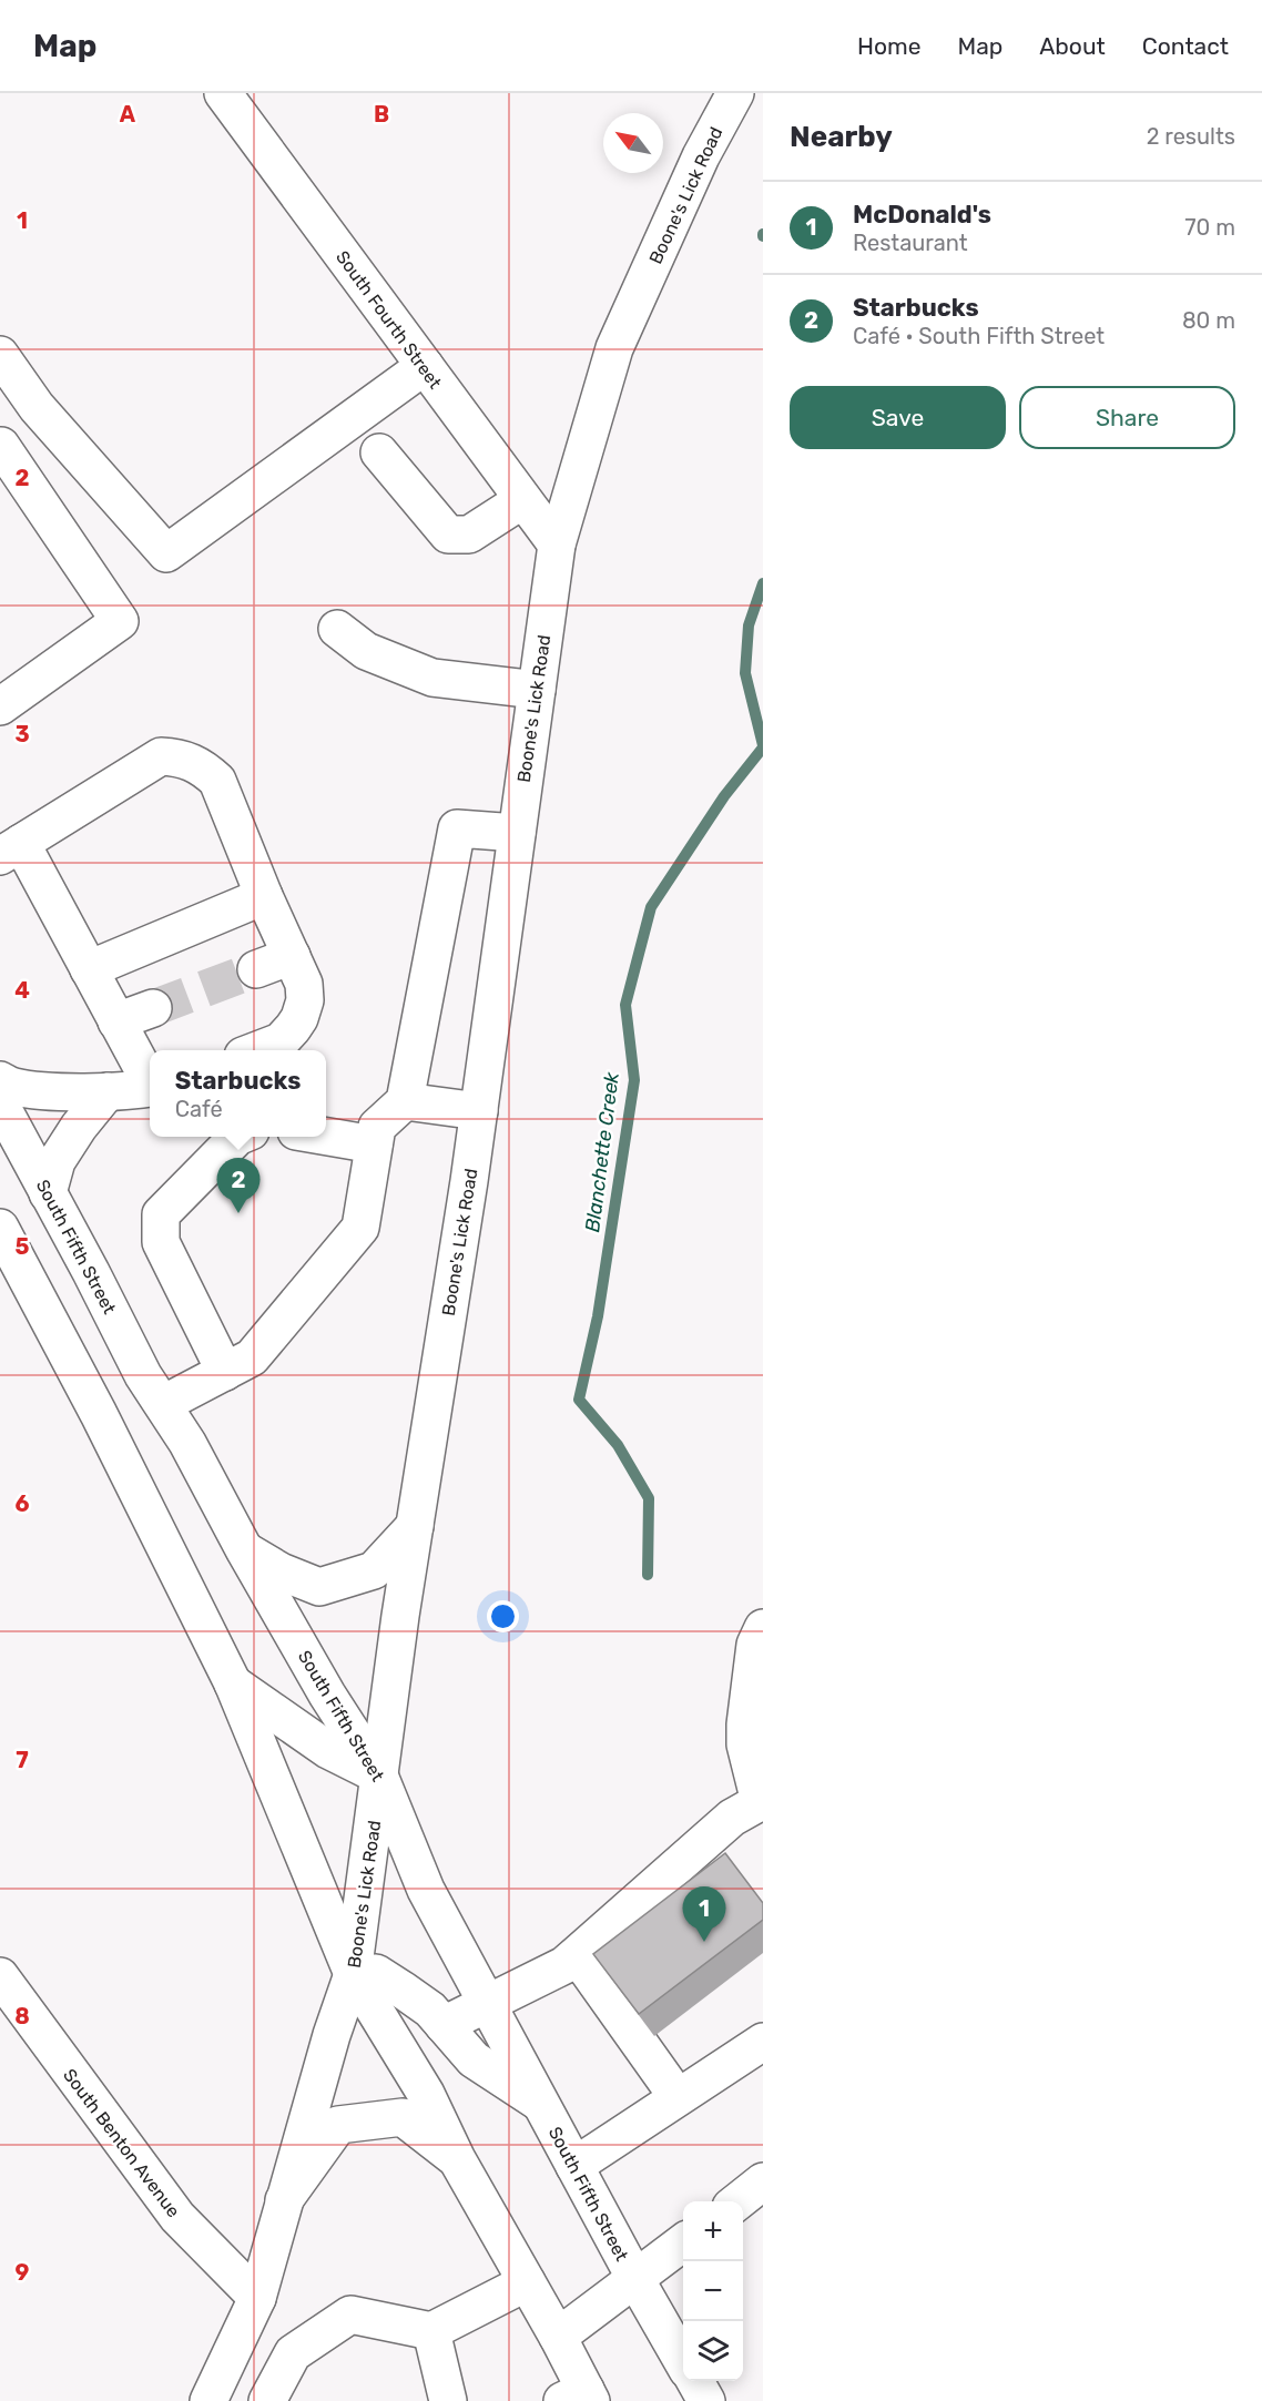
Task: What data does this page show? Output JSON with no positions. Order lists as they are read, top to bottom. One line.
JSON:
{"streets":{"main road":["Boone's Lick Road","South Fourth Street","South Fifth Street","South Benton Avenue"]},"crossings":[["Boone's Lick Road","South Fourth Street"],["Boone's Lick Road","South Fifth Street"],["Boone's Lick Road","South Benton Avenue"]],"water":["Blanchette Creek"],"north":"top left","page":{"header":"Map","nav":["Home","Map","About","Contact"],"heading":["Nearby","2 results"],"list":[{"mark":"1","name":"McDonald's","note":"Restaurant","value":"70 m"},{"mark":"2","name":"Starbucks","note":"Café · South Fifth Street","value":"80 m"}],"buttons":["Save","Share"],"popup":["Starbucks","Café"],"pins":["2","1"],"map_buttons":["+","−"]},"grid":{"columns":["A","B"],"rows":["1","2","3","4","5","6","7","8","9"]}}
